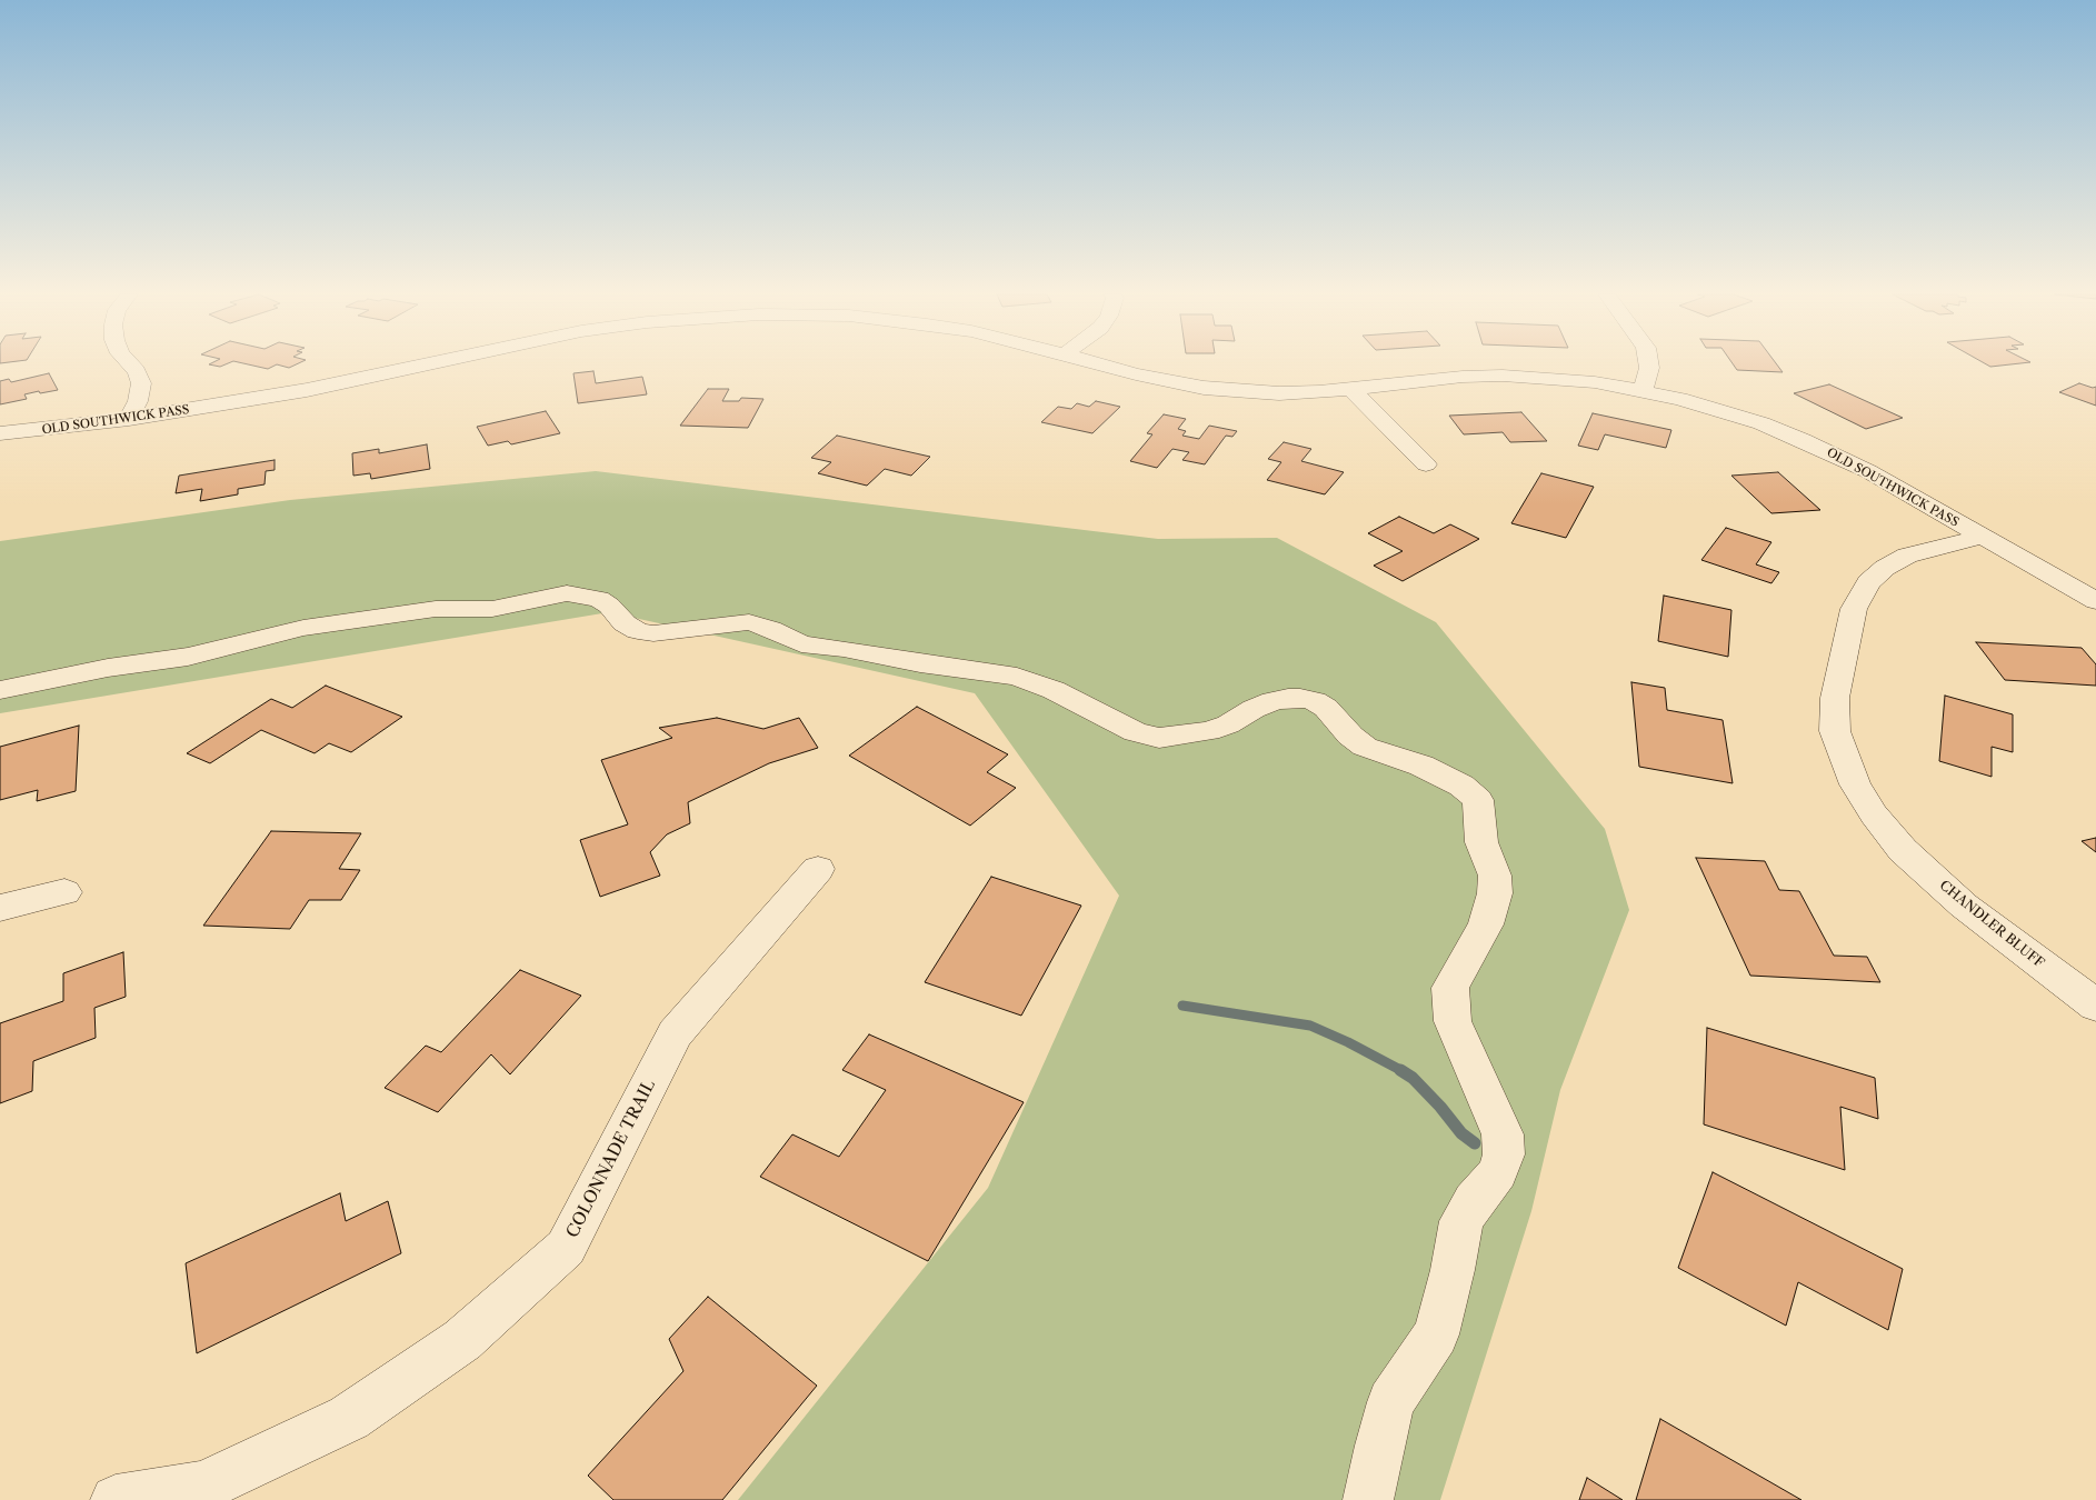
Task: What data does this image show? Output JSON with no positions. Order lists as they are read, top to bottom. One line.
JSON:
{"streets":{"street":["OLD SOUTHWICK PASS","CHANDLER BLUFF","COLONNADE TRAIL"]},"crossings":[["OLD SOUTHWICK PASS","CHANDLER BLUFF"]]}
